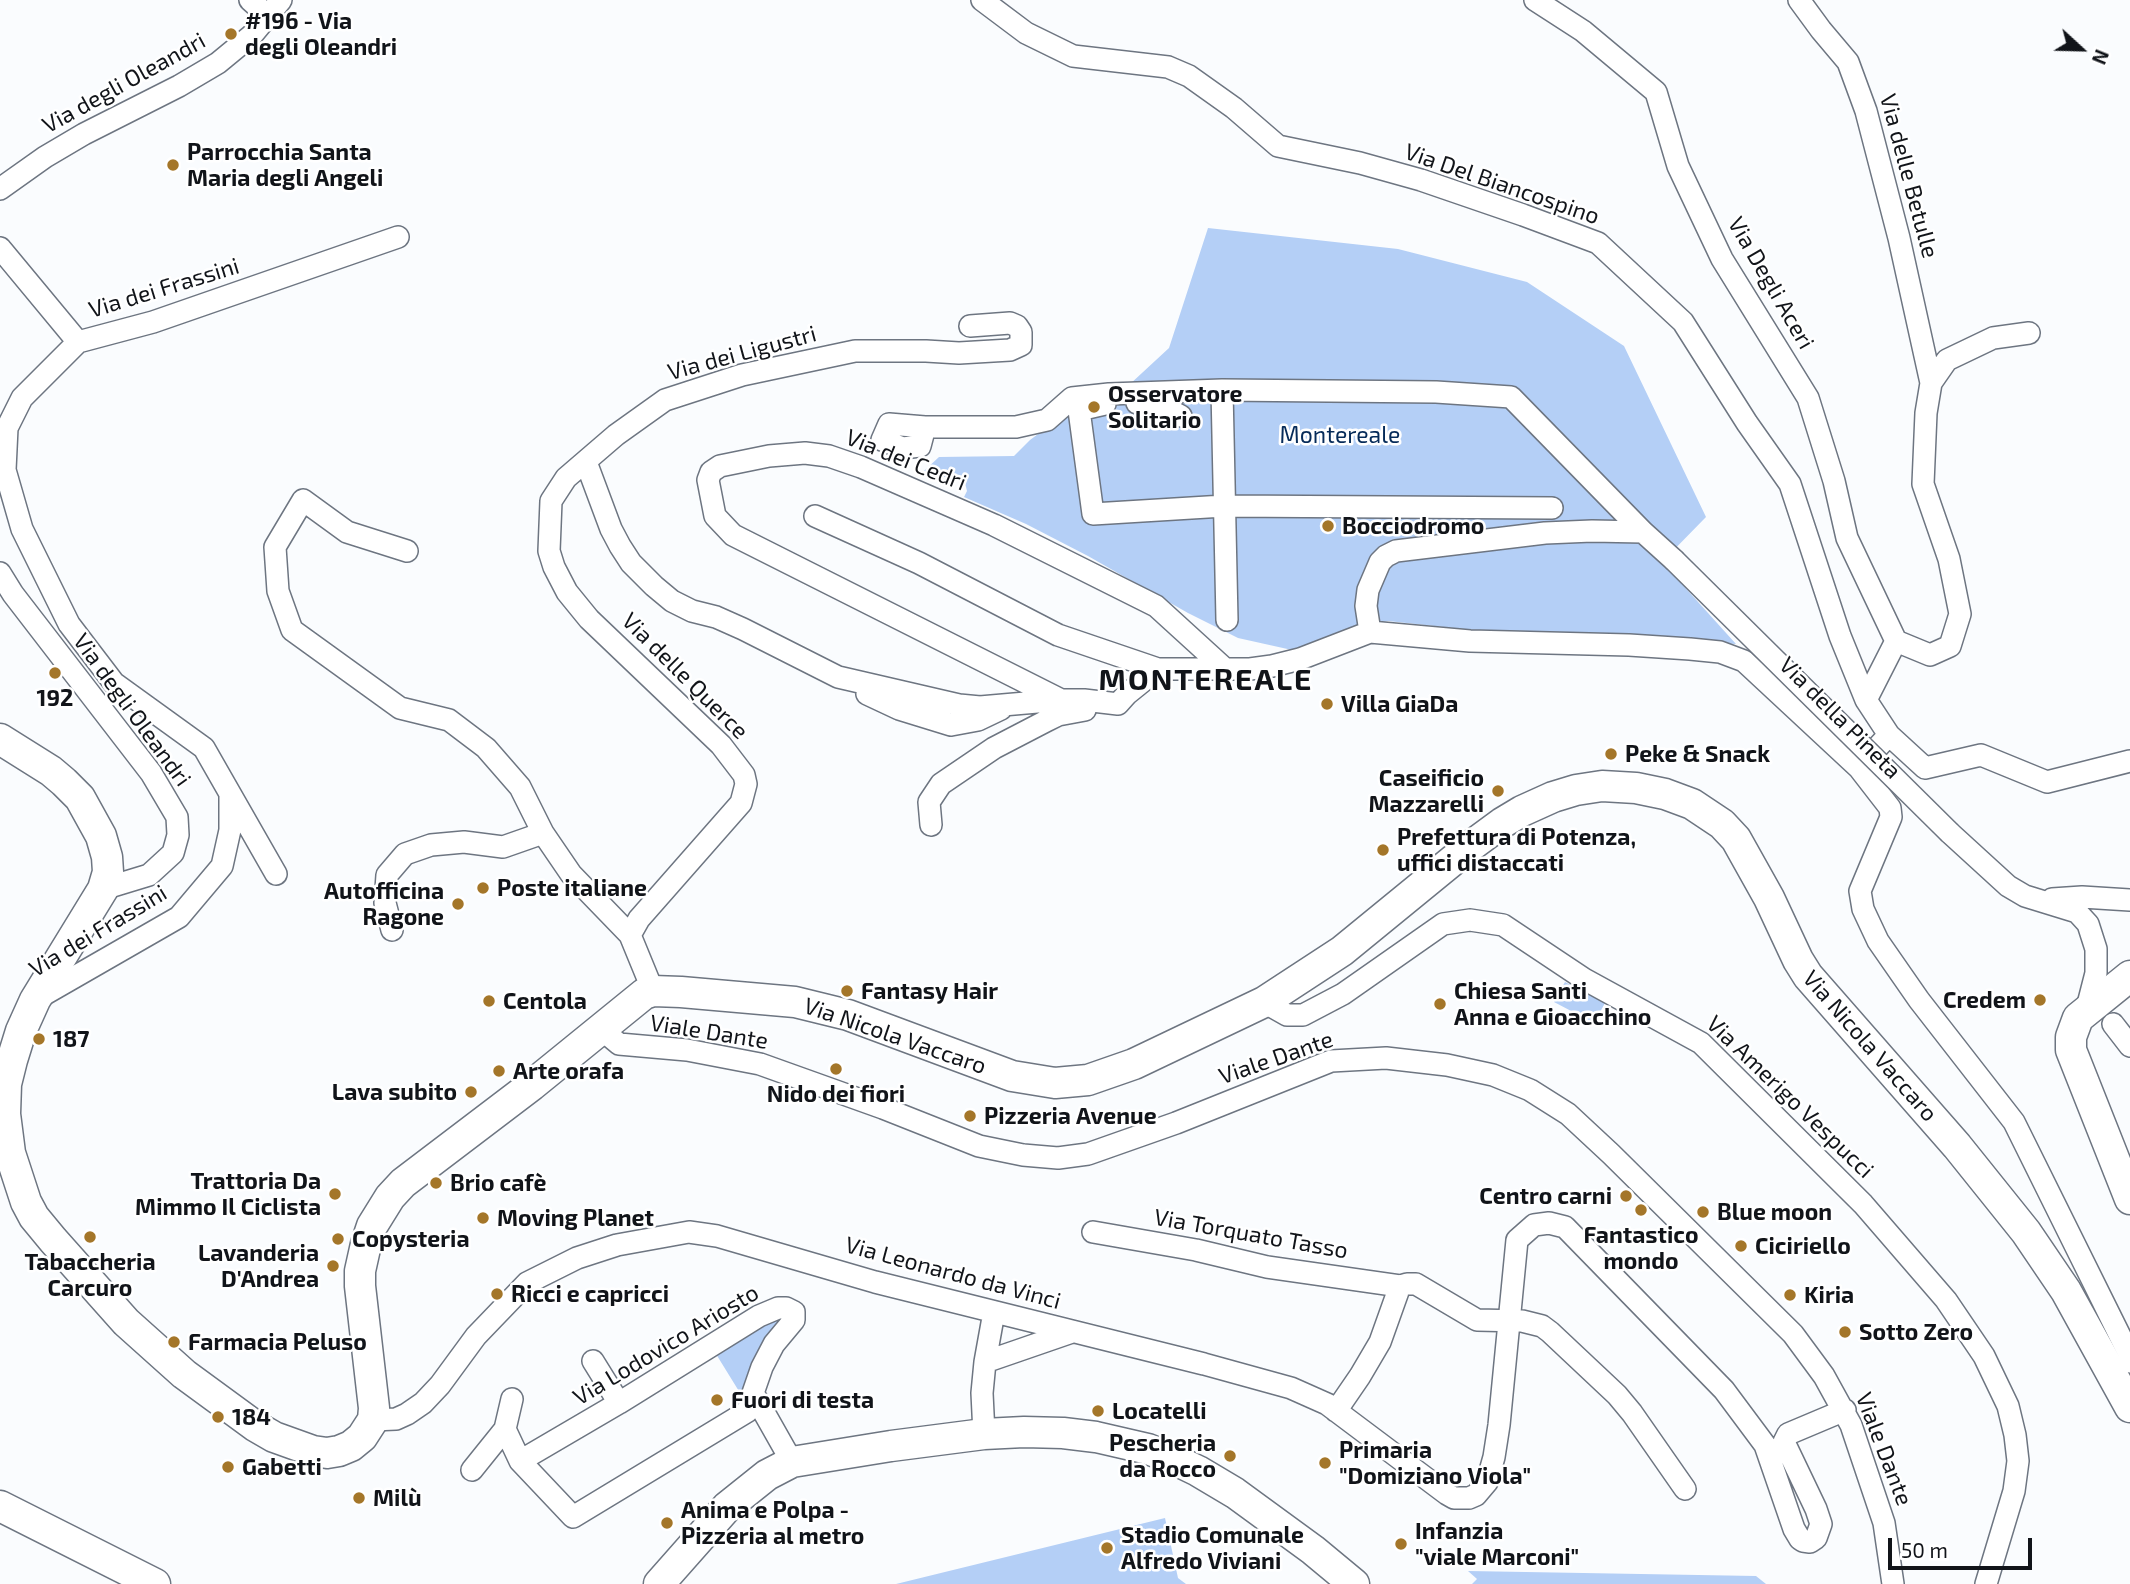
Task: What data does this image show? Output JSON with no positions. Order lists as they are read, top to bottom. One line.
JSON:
{"streets":{"street":["Via degli Oleandri","Via delle Betulle","Via Del Biancospino","Via Degli Aceri","Via dei Frassini","Via dei Ligustri","Via dei Cedri","Via delle Querce","Via della Pineta","Viale Dante","Via Nicola Vaccaro","Via Amerigo Vespucci","Via Torquato Tasso","Via Leonardo da Vinci","Via Lodovico Ariosto"]},"crossings":[["Via delle Betulle","Via Degli Aceri"],["Via dei Ligustri","Via delle Querce"],["Via Nicola Vaccaro","Via Amerigo Vespucci"],["Via Torquato Tasso","Via Leonardo da Vinci"]],"districts":["MONTEREALE"],"parks":["Montereale"],"places":["#196 - Via degli Oleandri","Parrocchia Santa Maria degli Angeli","Osservatore Solitario","Bocciodromo","192","Villa GiaDa","Peke & Snack","Caseificio Mazzarelli","Prefettura di Potenza, uffici distaccati","Poste italiane","Autofficina Ragone","Fantasy Hair","Credem","Centola","Chiesa Santi Anna e Gioacchino","187","Nido dei fiori","Arte orafa","Lava subito","Pizzeria Avenue","Brio cafè","Trattoria Da Mimmo Il Ciclista","Centro carni","Fantastico mondo","Blue moon","Moving Planet","Tabaccheria Carcuro","Copysteria","Ciciriello","Lavanderia D'Andrea","Ricci e capricci","Kiria","Sotto Zero","Farmacia Peluso","Fuori di testa","Locatelli","184","Pescheria da Rocco","Primaria \"Domiziano Viola\"","Gabetti","Milù","Anima e Polpa - Pizzeria al metro","Infanzia \"viale Marconi\"","Stadio Comunale Alfredo Viviani"],"scale_bar":"50 m","north":"right"}
